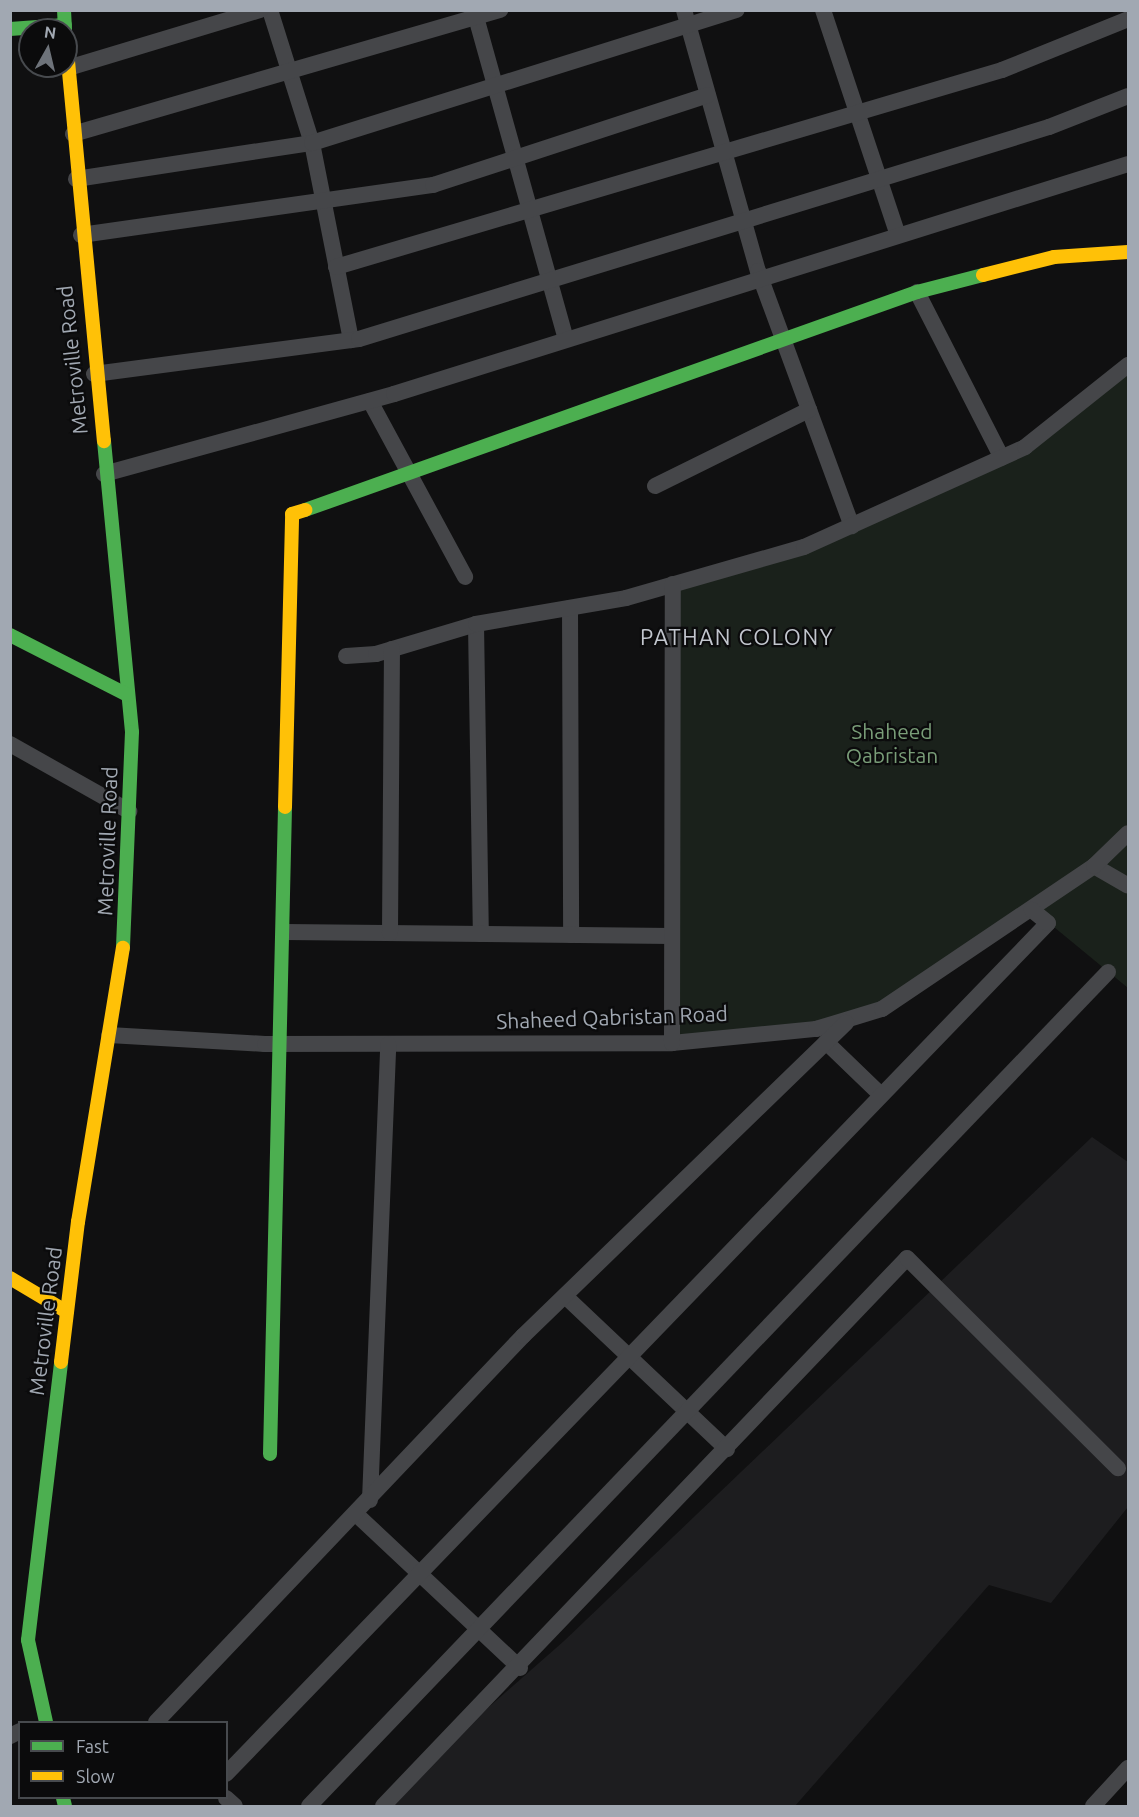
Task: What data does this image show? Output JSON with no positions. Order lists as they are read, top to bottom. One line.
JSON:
{"streets":{"street":["Metroville Road","Shaheed Qabristan Road"]},"crossings":[["Metroville Road","Shaheed Qabristan Road"]],"districts":["PATHAN COLONY"],"parks":["Shaheed Qabristan"],"legend":["Fast","Slow"],"north":"top"}
